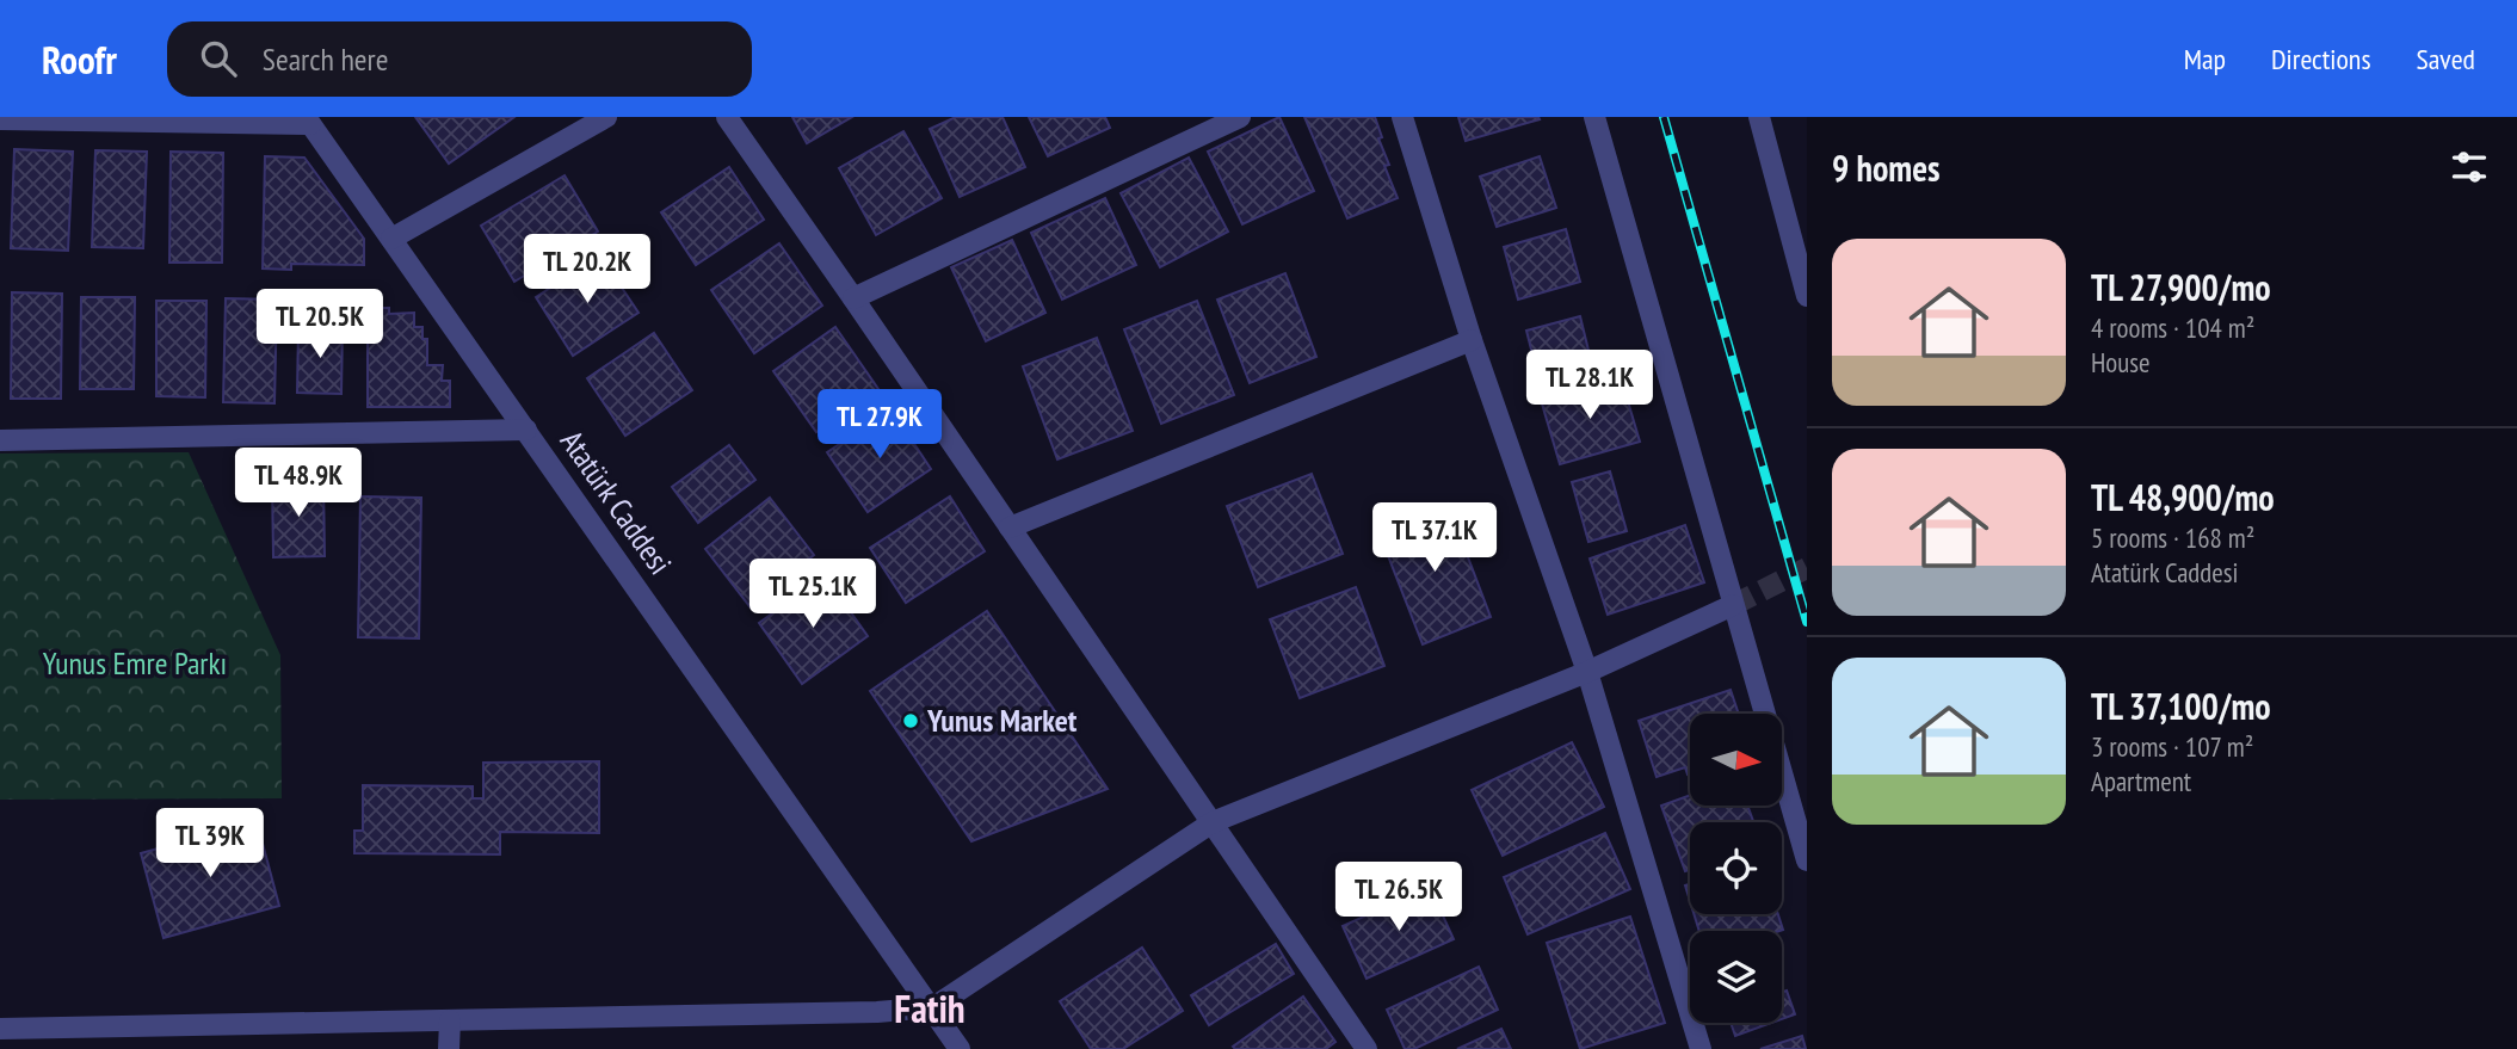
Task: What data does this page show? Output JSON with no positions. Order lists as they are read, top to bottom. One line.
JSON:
{"streets":{"street":["Atatürk Caddesi"]},"districts":["Fatih"],"parks":["Yunus Emre Parkı"],"places":["Yunus Market"],"north":"right","page":{"header":"Roofr","search":"Search here","nav":["Map","Directions","Saved"],"heading":"9 homes","list":[{"name":"TL 27,900/mo","note":"4 rooms · 104 m² · House"},{"name":"TL 48,900/mo","note":"5 rooms · 168 m² · Atatürk Caddesi"},{"name":"TL 37,100/mo","note":"3 rooms · 107 m² · Apartment"}],"price":["TL 20.2K","TL 20.5K","TL 28.1K","TL 27.9K","TL 48.9K","TL 37.1K","TL 25.1K","TL 39K","TL 26.5K"]}}
